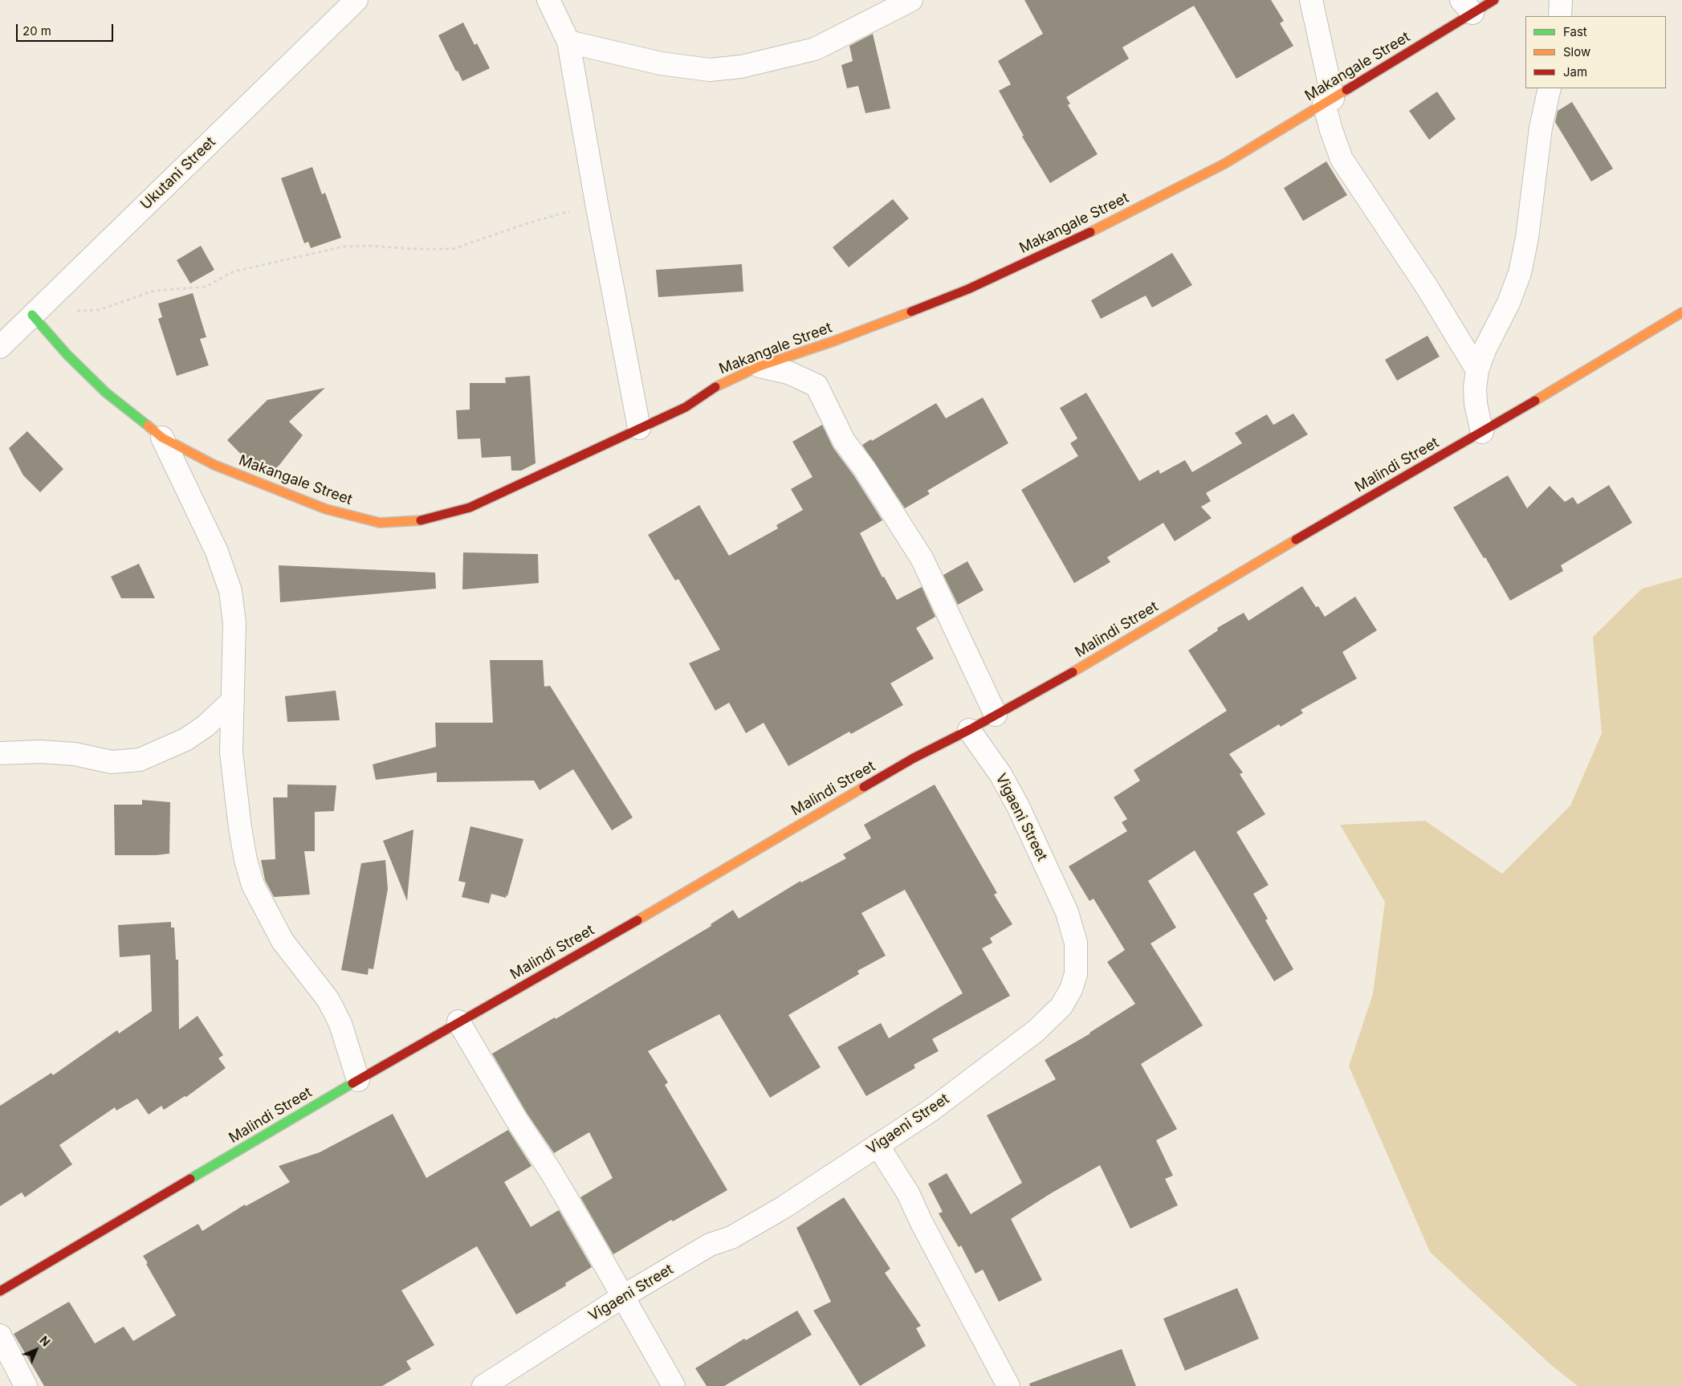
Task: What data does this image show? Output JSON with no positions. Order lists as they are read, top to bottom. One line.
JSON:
{"streets":{"street":["Makangale Street","Ukutani Street","Malindi Street","Vigaeni Street"]},"crossings":[["Makangale Street","Ukutani Street"],["Malindi Street","Vigaeni Street"]],"legend":["Fast","Slow","Jam"],"scale_bar":"20 m","north":"top right"}
